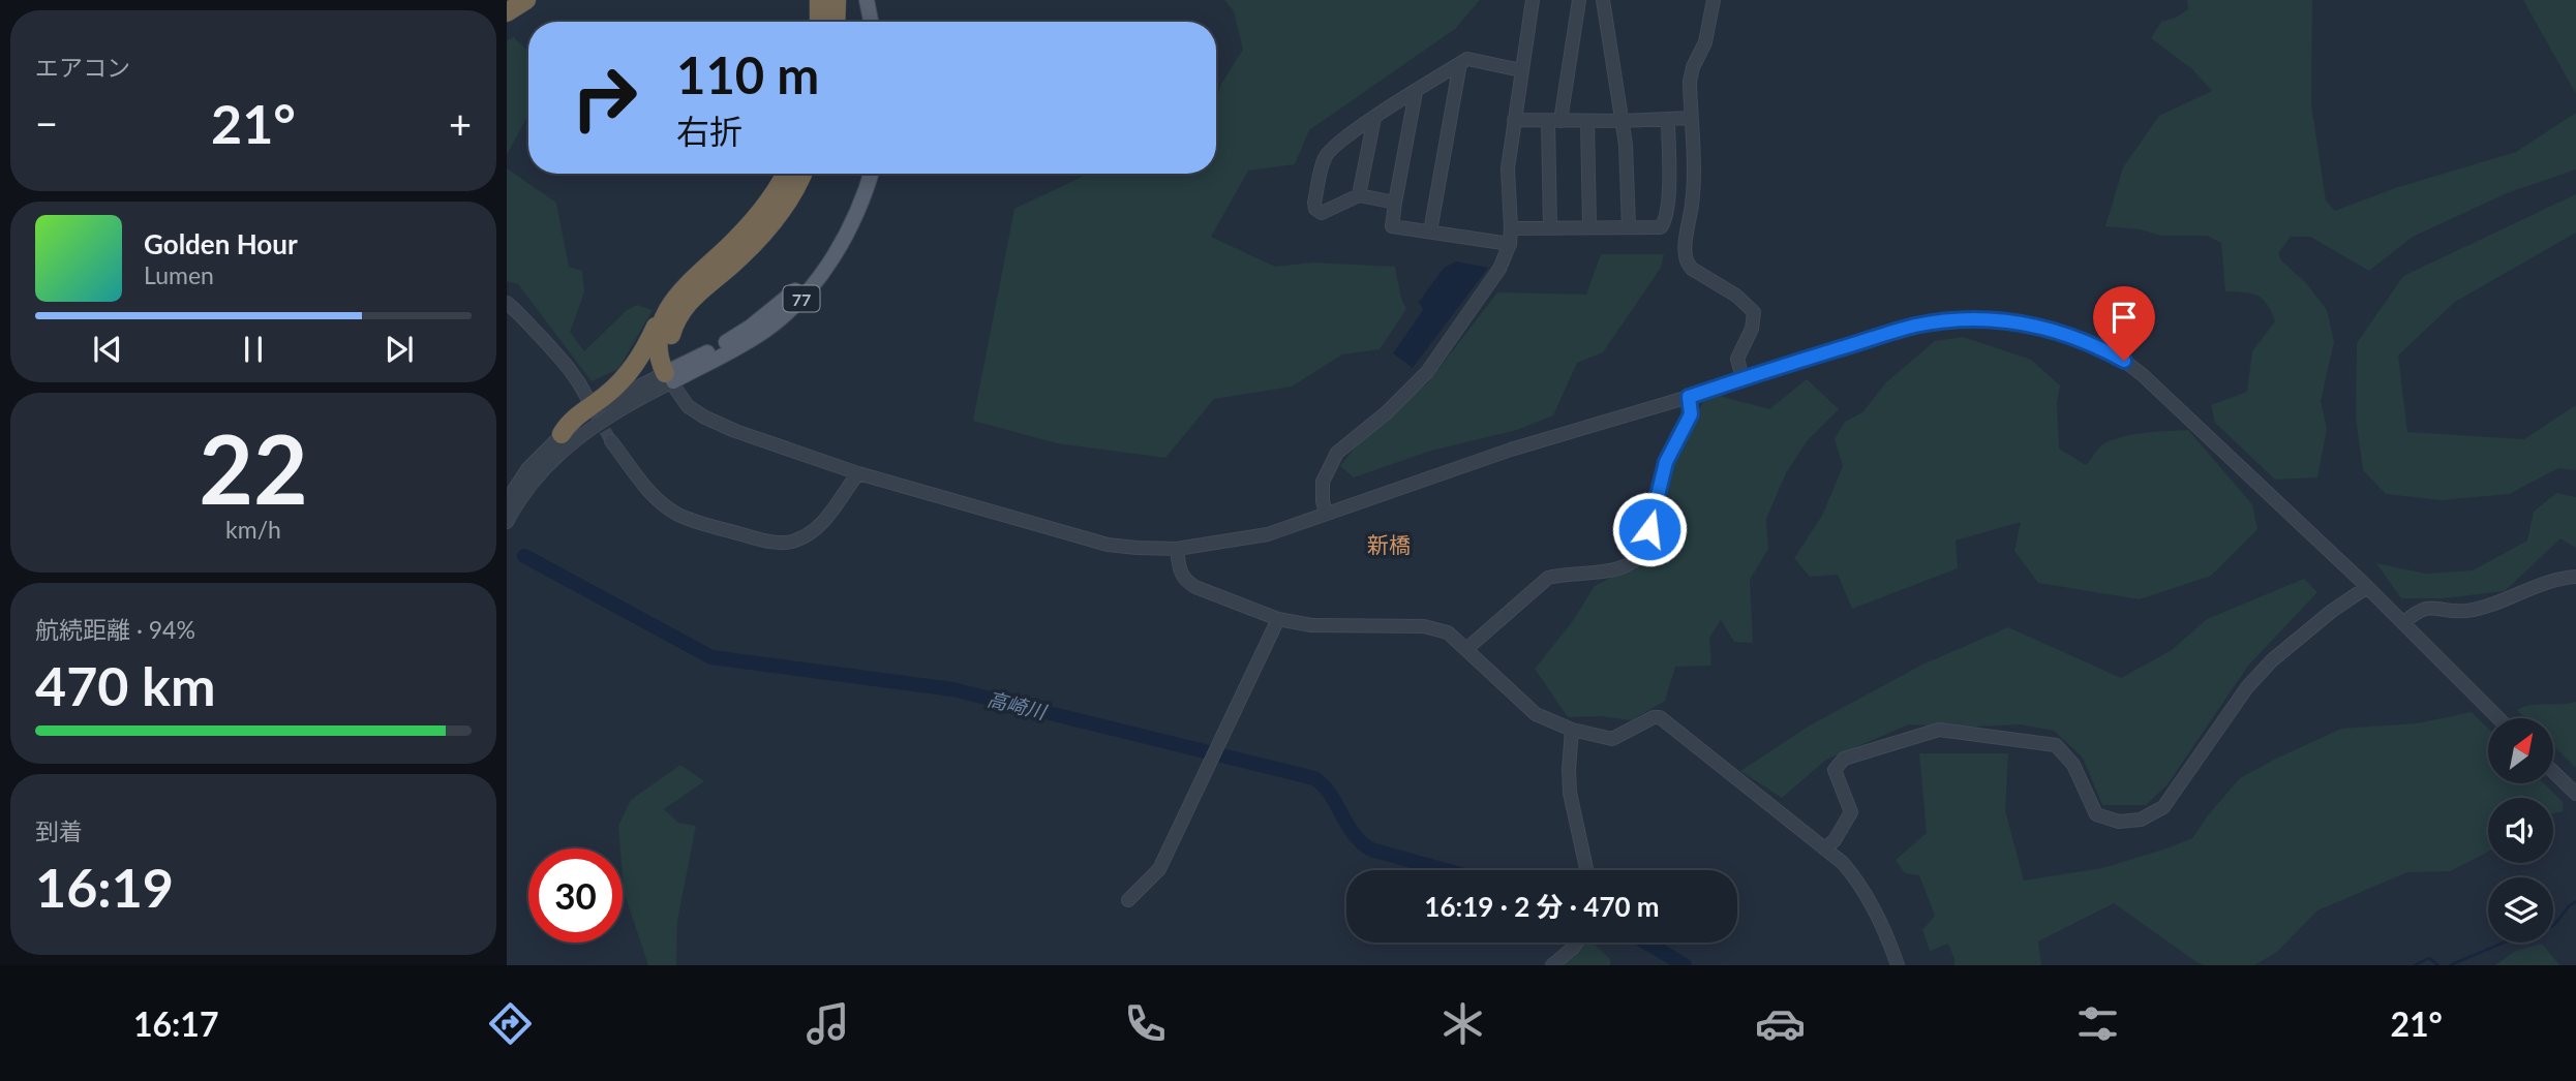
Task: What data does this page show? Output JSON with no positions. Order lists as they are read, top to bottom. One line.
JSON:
{"streets":{"main road":["77"]},"districts":["新橋"],"water":["高崎川"],"north":"top right","page":{"tile":["エアコン",["22","km/h"],["航続距離 · 94%","470 km"],["到着","16:19"]],"turn":["110 m","右折"],"heat":["−","21°","+"],"song":["Golden Hour","Lumen"],"limit":"30","trip":"16:19 · 2 分 · 470 m","tabs":["16:17","21°"]}}
